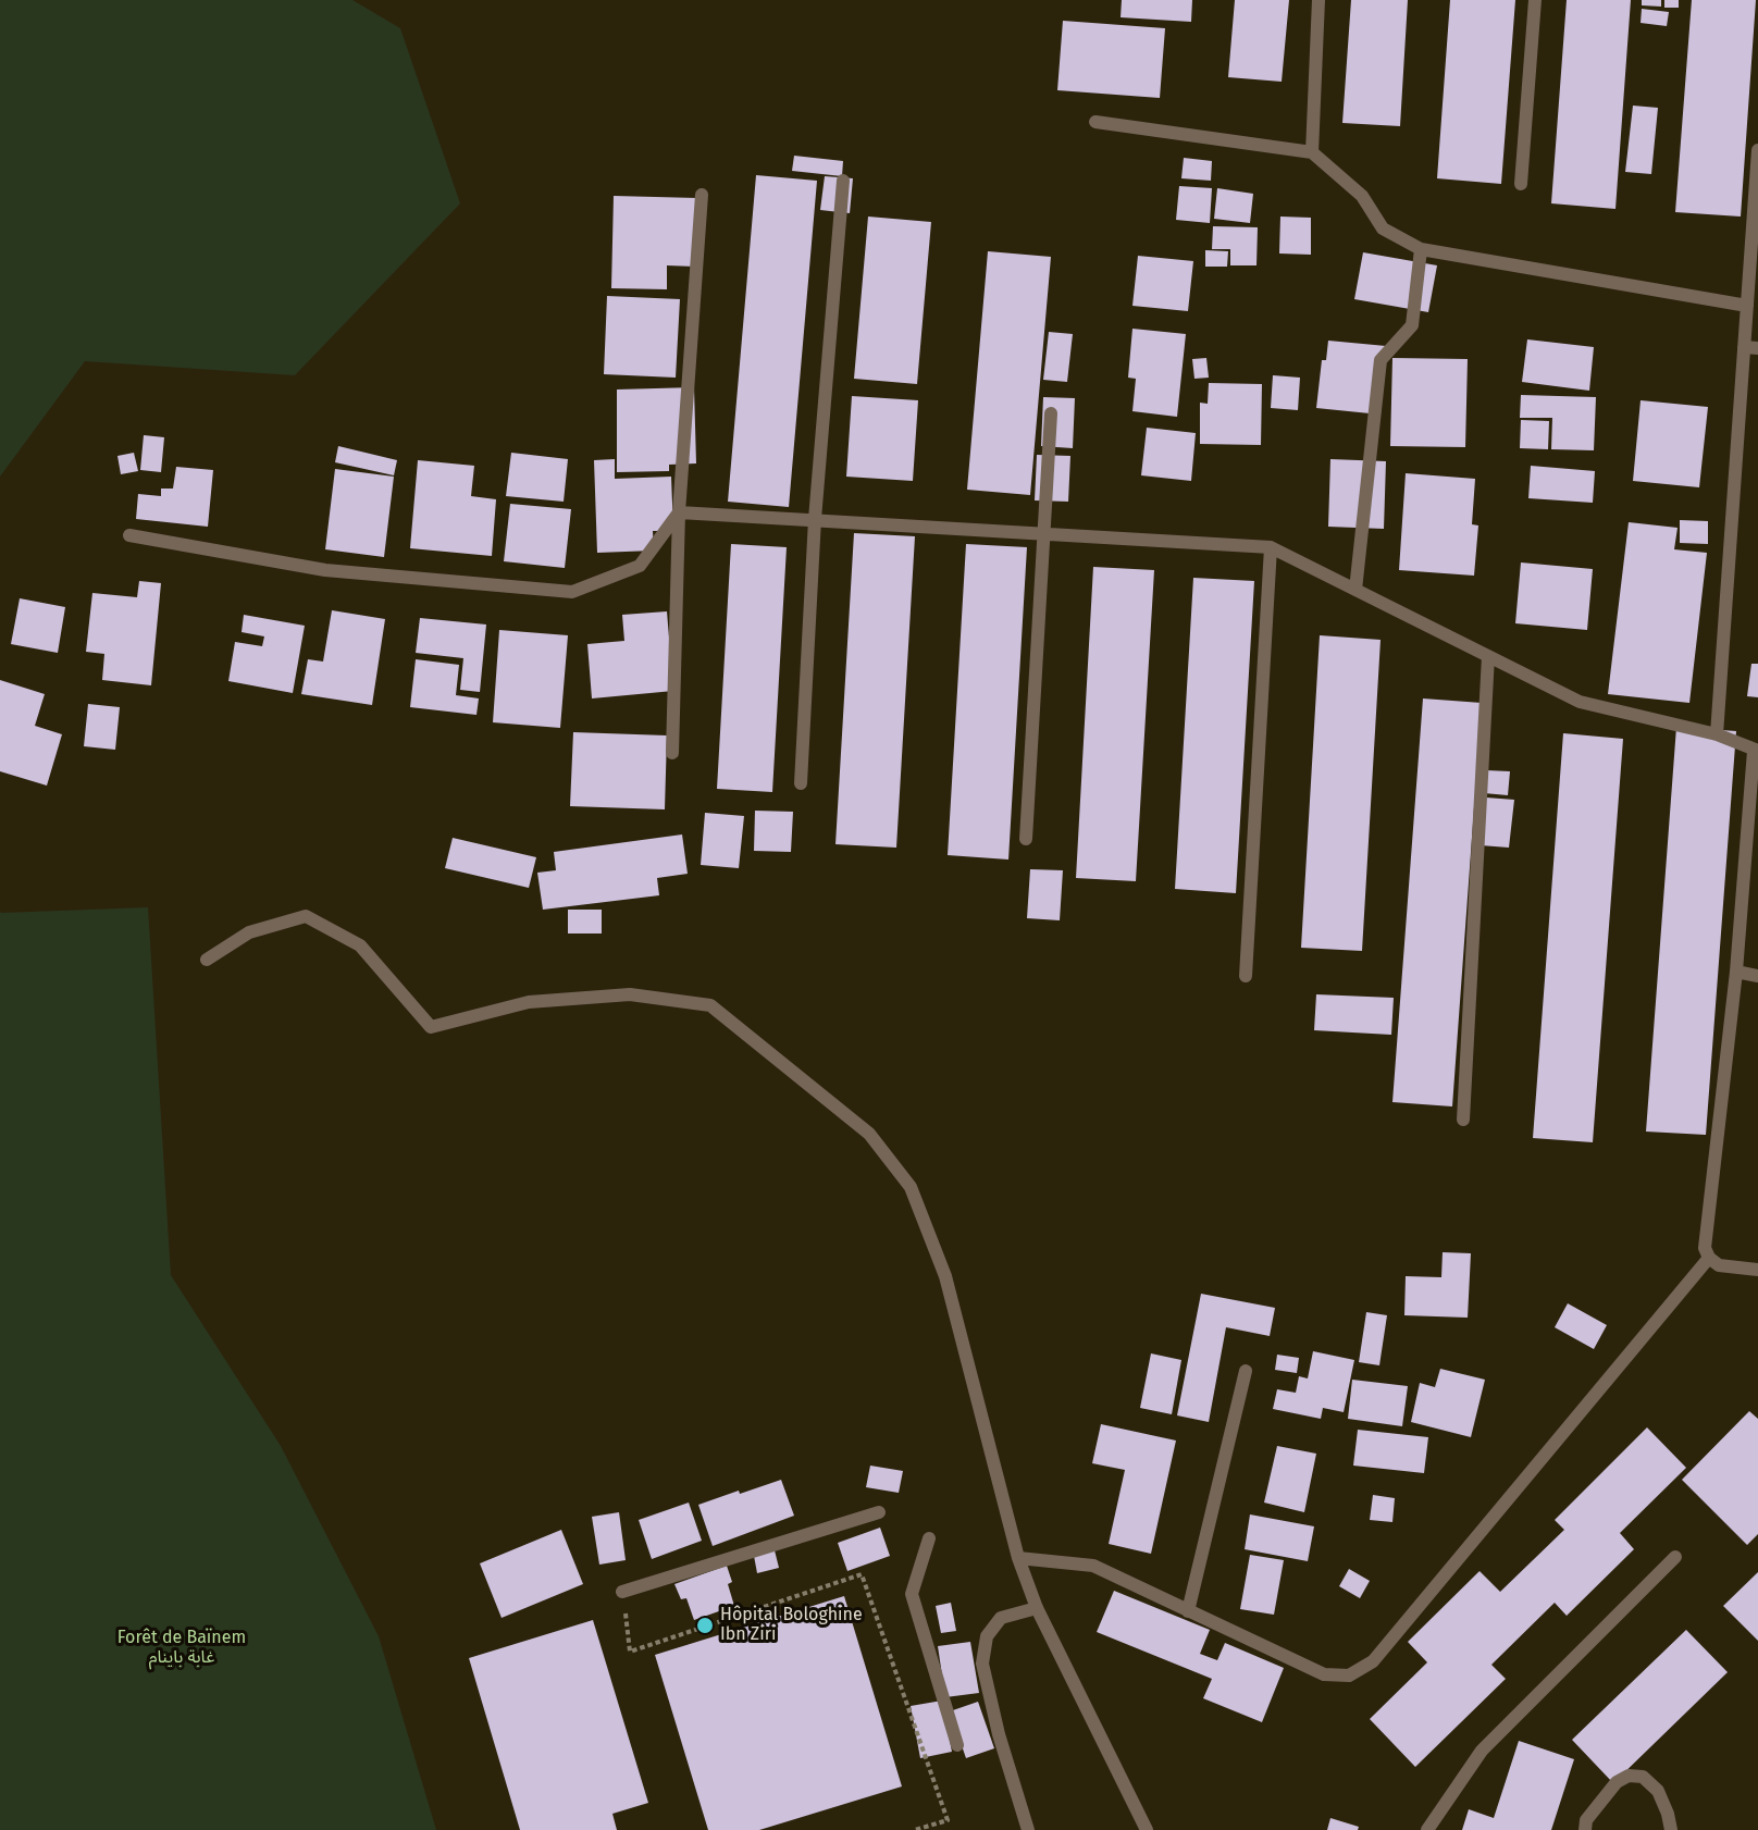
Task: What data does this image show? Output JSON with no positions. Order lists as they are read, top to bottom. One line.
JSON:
{"parks":["Forêt de Baïnem غابة باينام"],"places":["Hôpital Bologhine Ibn Ziri"]}
